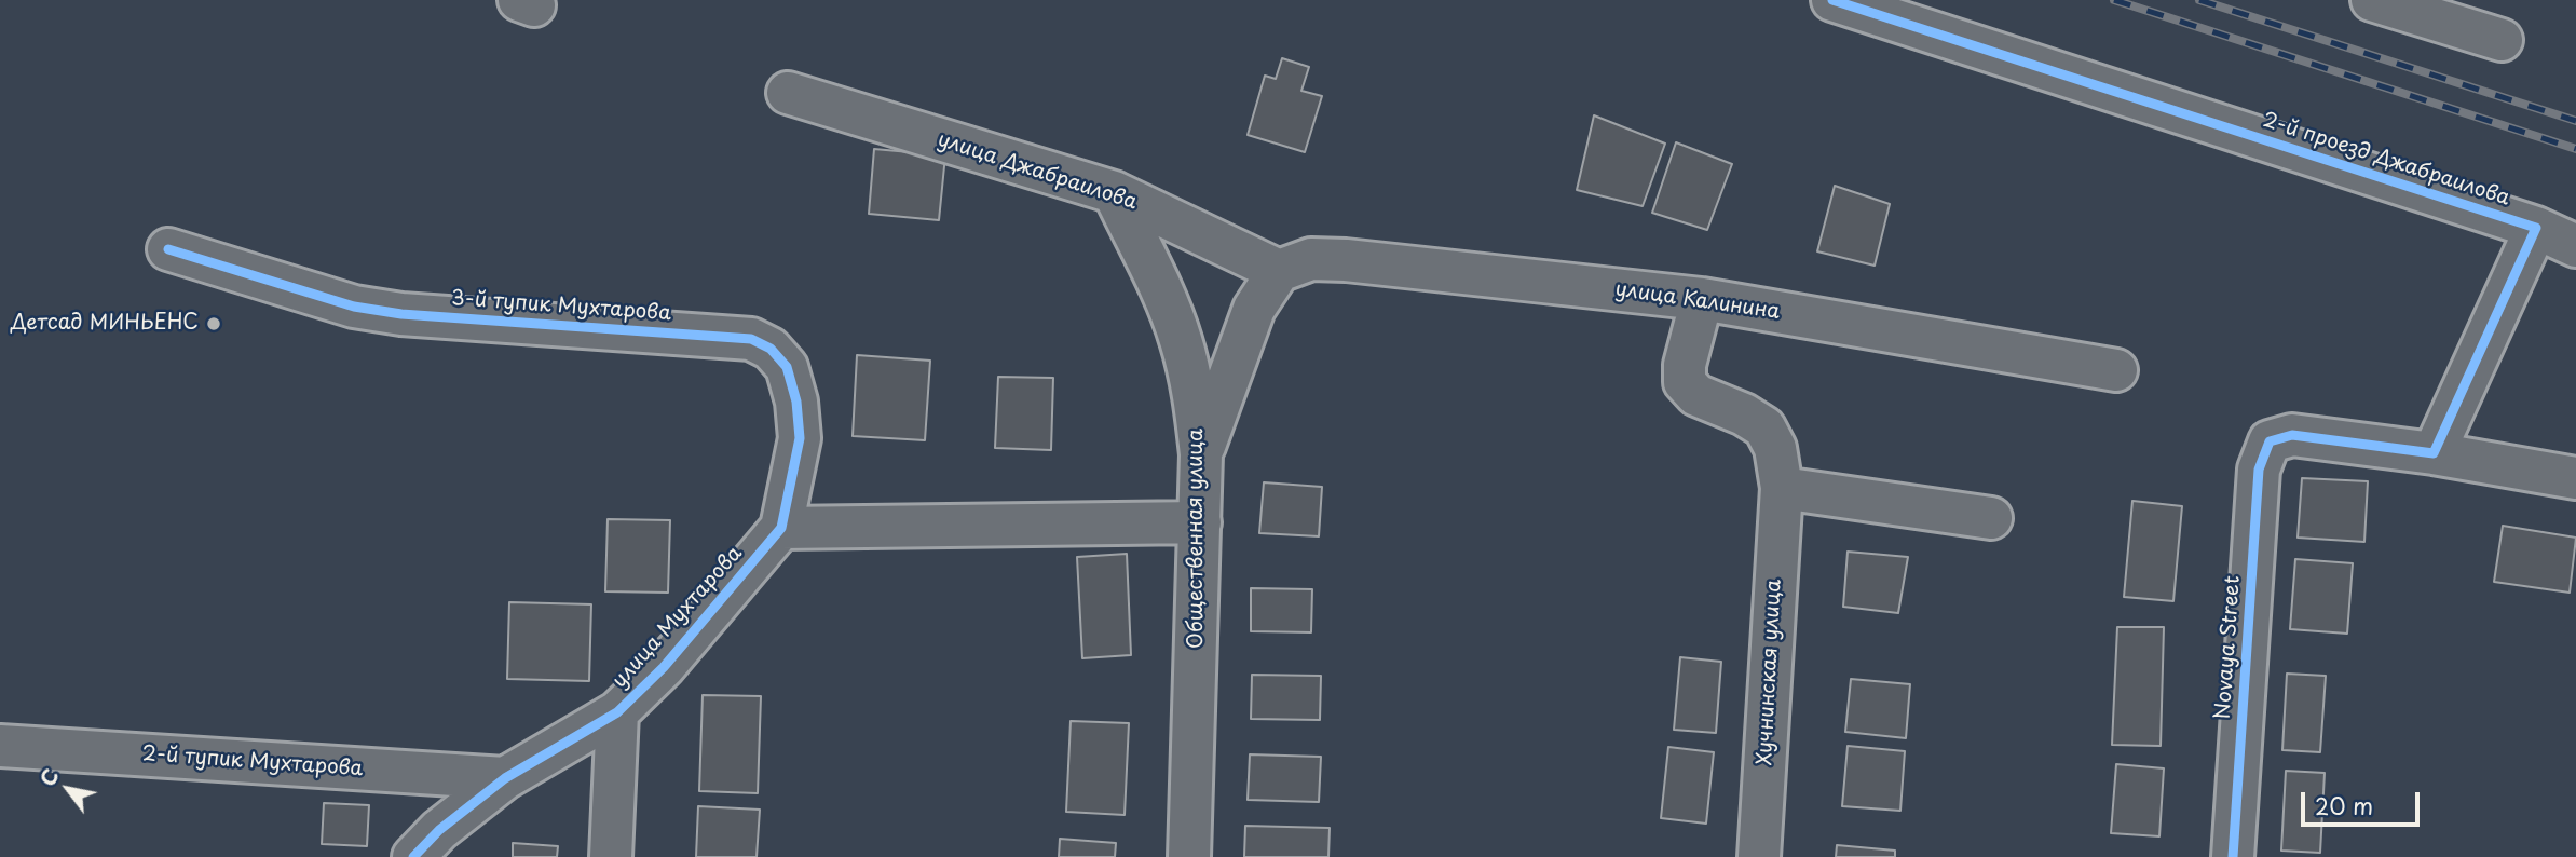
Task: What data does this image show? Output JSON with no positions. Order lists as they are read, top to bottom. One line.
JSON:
{"streets":{"street":["2-й проезд Джабраилова","улица Джабраилова","улица Калинина","3-й тупик Мухтарова","Общественная улица","улица Мухтарова","Novaya Street","Хучнинская улица","2-й тупик Мухтарова"]},"crossings":[["улица Джабраилова","улица Калинина"],["улица Джабраилова","Общественная улица"],["улица Калинина","Хучнинская улица"],["3-й тупик Мухтарова","улица Мухтарова"],["улица Мухтарова","2-й тупик Мухтарова"]],"places":["Детсад МИНЬЕНС"],"scale_bar":"20 m","north":"top left"}
